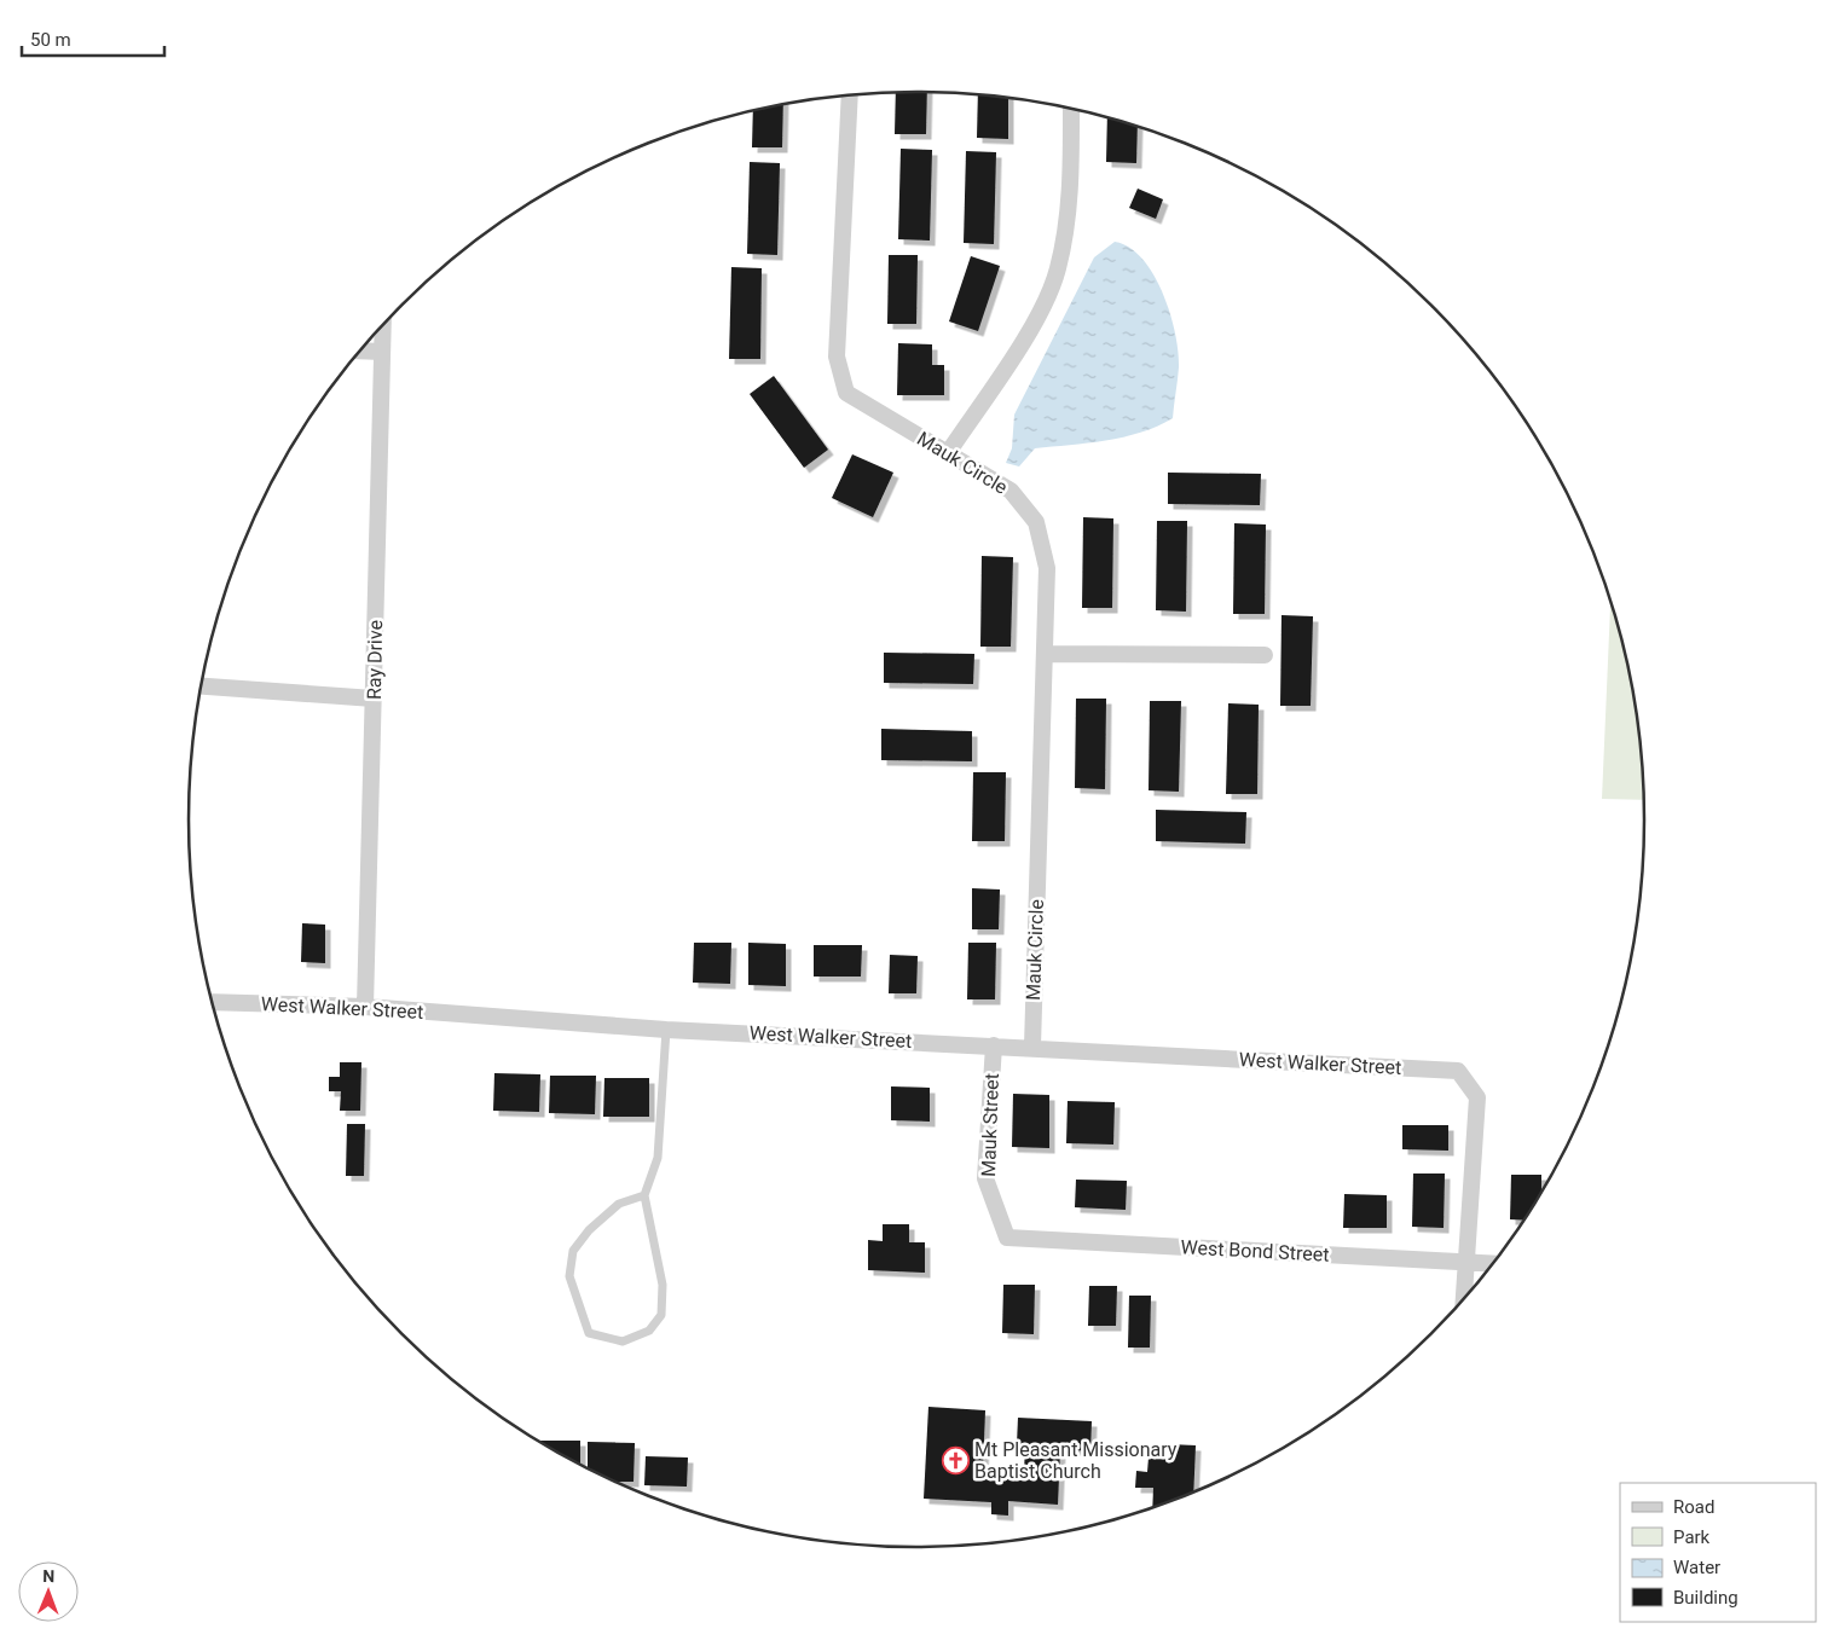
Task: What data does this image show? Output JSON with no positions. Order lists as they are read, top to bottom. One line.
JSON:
{"streets":{"street":["Mauk Circle","Ray Drive","West Walker Street","Mauk Street","West Bond Street"]},"crossings":[["Mauk Circle","West Walker Street"],["Ray Drive","West Walker Street"],["West Walker Street","Mauk Street"],["West Walker Street","West Bond Street"],["Mauk Street","West Bond Street"]],"places":{"church":["Mt Pleasant Missionary Baptist Church"]},"legend":["Road","Park","Water","Building"],"scale_bar":"50 m","north":"top"}
